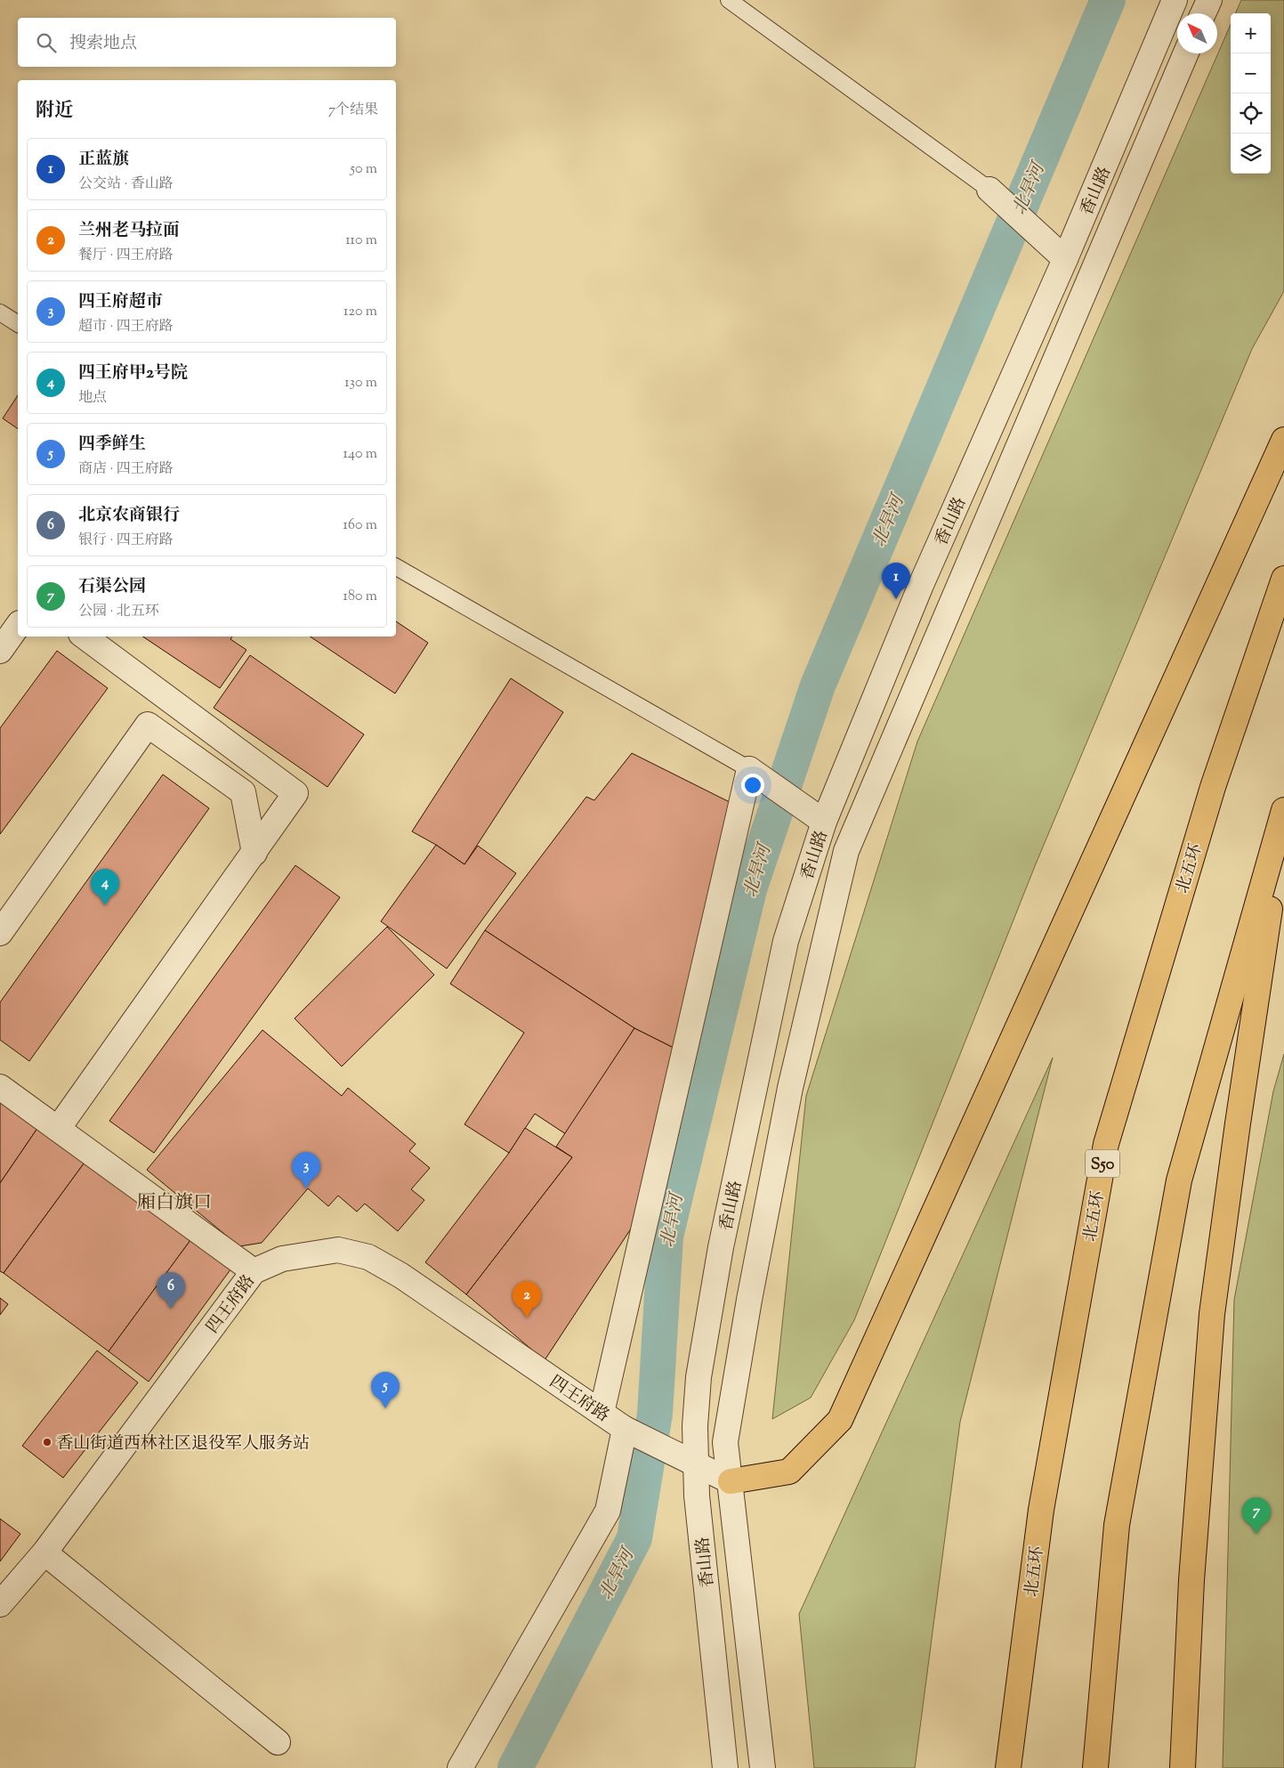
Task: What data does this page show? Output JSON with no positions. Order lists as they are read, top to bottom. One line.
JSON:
{"streets":{"highway":["北五环","S50"],"street":["香山路","四王府路"]},"crossings":[["香山路","四王府路"]],"districts":["厢白旗口"],"water":["北旱河"],"places":["香山街道西林社区退役军人服务站"],"north":"top left","page":{"map_buttons":["+","−"],"search":"搜索地点","heading":["附近","7个结果"],"list":[{"mark":"1","name":"正蓝旗","note":"公交站 · 香山路","value":"50 m"},{"mark":"2","name":"兰州老马拉面","note":"餐厅 · 四王府路","value":"110 m"},{"mark":"3","name":"四王府超市","note":"超市 · 四王府路","value":"120 m"},{"mark":"4","name":"四王府甲2号院","note":"地点","value":"130 m"},{"mark":"5","name":"四季鲜生","note":"商店 · 四王府路","value":"140 m"},{"mark":"6","name":"北京农商银行","note":"银行 · 四王府路","value":"160 m"},{"mark":"7","name":"石渠公园","note":"公园 · 北五环","value":"180 m"}],"pins":["1","4","3","6","2","5","7"]}}
